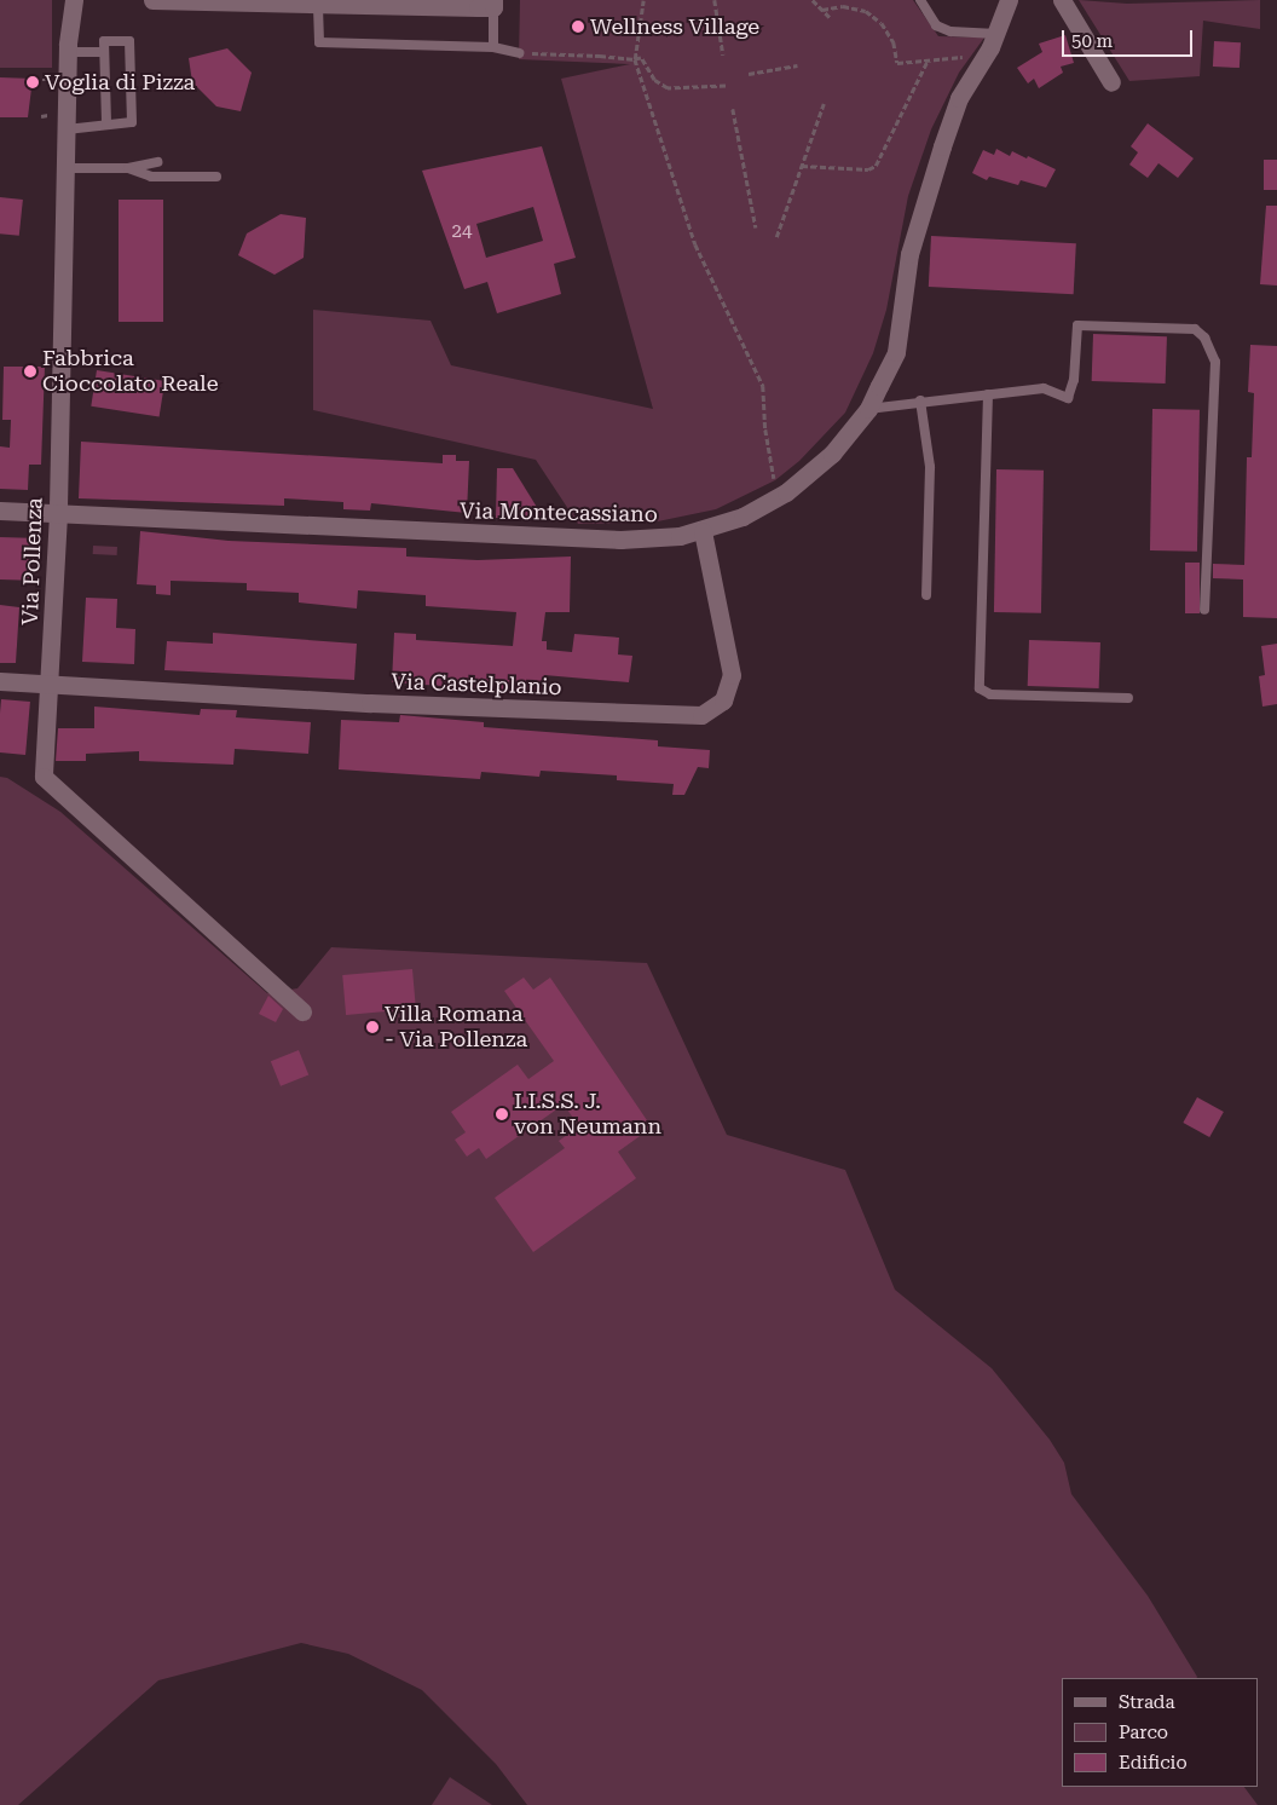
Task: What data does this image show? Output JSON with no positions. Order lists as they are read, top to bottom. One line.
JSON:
{"streets":{"street":["Via Montecassiano","Via Pollenza","Via Castelplanio"]},"crossings":[["Via Montecassiano","Via Pollenza"],["Via Montecassiano","Via Castelplanio"],["Via Pollenza","Via Castelplanio"]],"places":["Wellness Village","Voglia di Pizza","Fabbrica Cioccolato Reale","Villa Romana - Via Pollenza","I.I.S.S. J. von Neumann"],"house_numbers":["24"],"legend":["Strada","Parco","Edificio"],"scale_bar":"50 m"}
